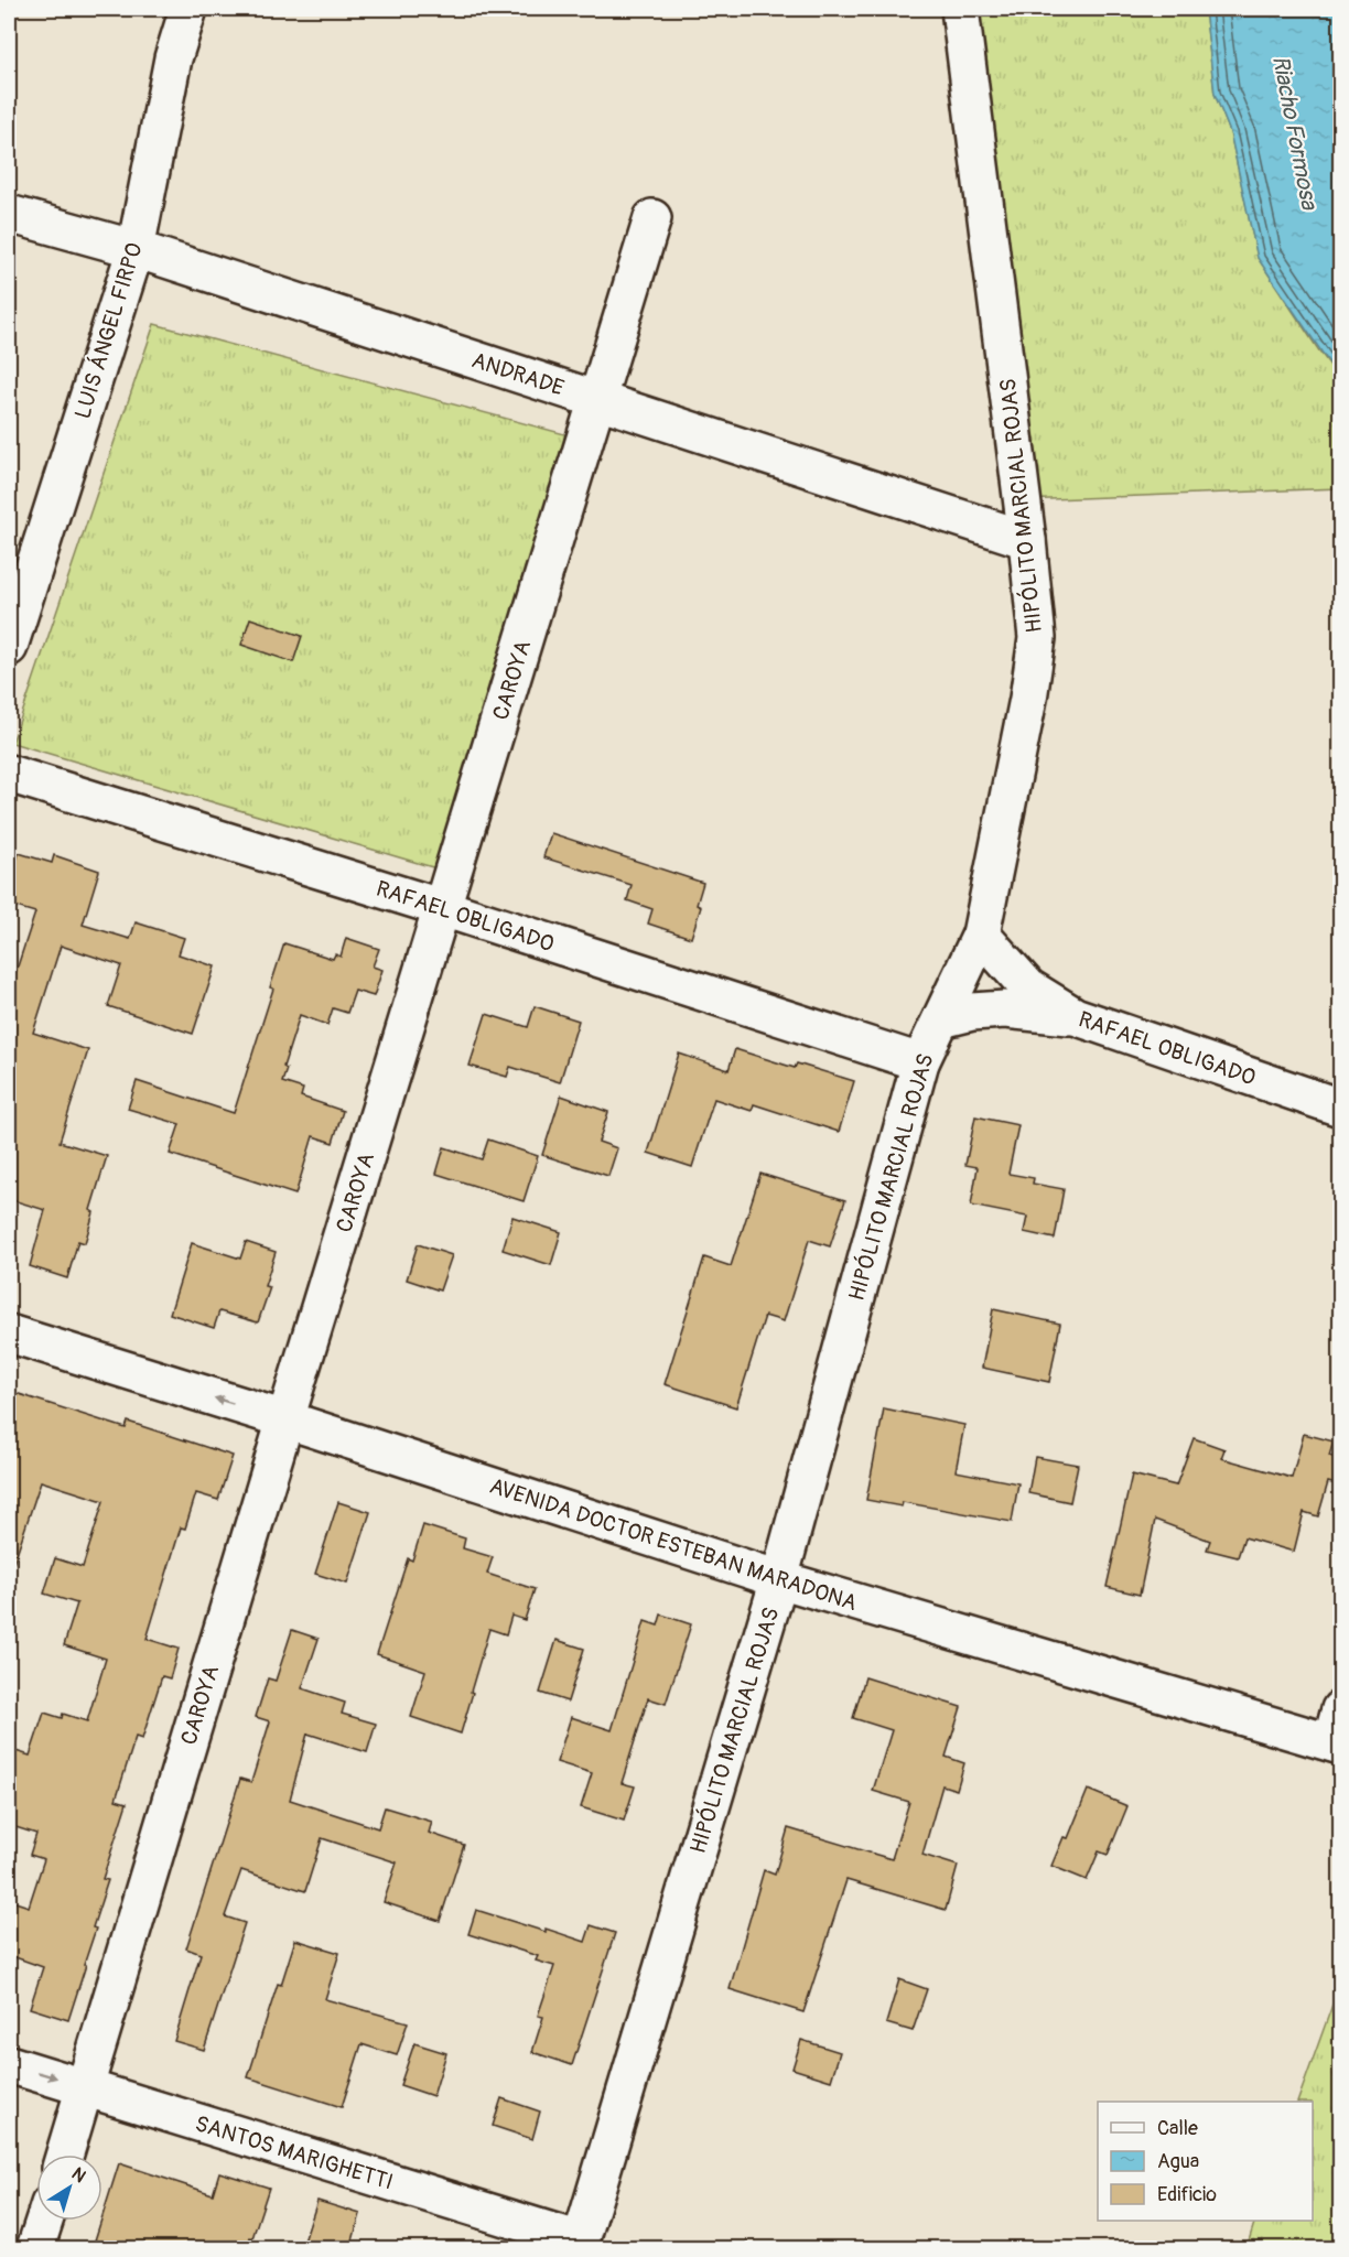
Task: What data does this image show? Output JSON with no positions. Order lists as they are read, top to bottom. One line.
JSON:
{"streets":{"street":["LUIS ÁNGEL FIRPO","ANDRADE","HIPÓLITO MARCIAL ROJAS","CAROYA","RAFAEL OBLIGADO","AVENIDA DOCTOR ESTEBAN MARADONA","SANTOS MARIGHETTI"]},"crossings":[["LUIS ÁNGEL FIRPO","ANDRADE"],["ANDRADE","HIPÓLITO MARCIAL ROJAS"],["ANDRADE","CAROYA"],["HIPÓLITO MARCIAL ROJAS","RAFAEL OBLIGADO"],["HIPÓLITO MARCIAL ROJAS","AVENIDA DOCTOR ESTEBAN MARADONA"],["HIPÓLITO MARCIAL ROJAS","SANTOS MARIGHETTI"],["CAROYA","RAFAEL OBLIGADO"],["CAROYA","AVENIDA DOCTOR ESTEBAN MARADONA"],["CAROYA","SANTOS MARIGHETTI"]],"water":["Riacho Formosa"],"legend":["Calle","Agua","Edificio"],"north":"top right"}
